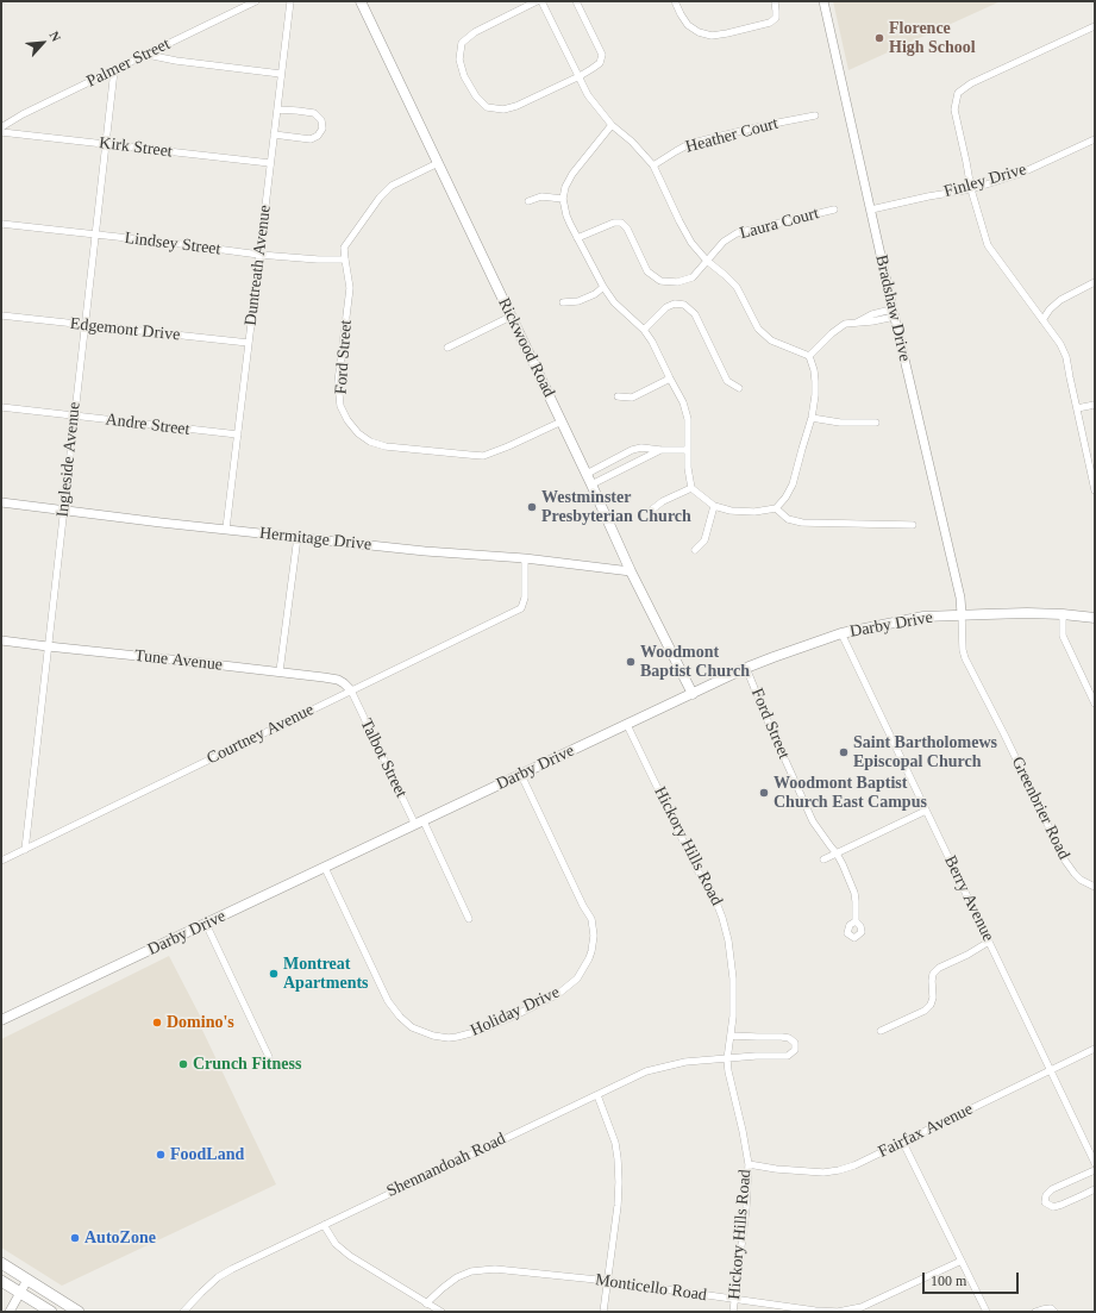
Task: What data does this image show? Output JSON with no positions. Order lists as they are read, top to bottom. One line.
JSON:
{"streets":{"main road":["Rickwood Road","Darby Drive"],"street":["Palmer Street","Heather Court","Kirk Street","Finley Drive","Laura Court","Lindsey Street","Duntreath Avenue","Bradshaw Drive","Edgemont Drive","Ford Street","Andre Street","Ingleside Avenue","Hermitage Drive","Tune Avenue","Courtney Avenue","Talbot Street","Greenbrier Road","Hickory Hills Road","Berry Avenue","Holiday Drive","Fairfax Avenue","Shennandoah Road","Monticello Road"]},"crossings":[["Palmer Street","Ingleside Avenue"],["Kirk Street","Duntreath Avenue"],["Kirk Street","Ingleside Avenue"],["Finley Drive","Bradshaw Drive"],["Lindsey Street","Duntreath Avenue"],["Lindsey Street","Ford Street"],["Lindsey Street","Ingleside Avenue"],["Duntreath Avenue","Edgemont Drive"],["Duntreath Avenue","Andre Street"],["Duntreath Avenue","Hermitage Drive"],["Bradshaw Drive","Darby Drive"],["Bradshaw Drive","Greenbrier Road"],["Edgemont Drive","Ingleside Avenue"],["Rickwood Road","Ford Street"],["Rickwood Road","Hermitage Drive"],["Rickwood Road","Darby Drive"],["Ford Street","Darby Drive"],["Andre Street","Ingleside Avenue"],["Ingleside Avenue","Hermitage Drive"],["Ingleside Avenue","Tune Avenue"],["Ingleside Avenue","Courtney Avenue"],["Hermitage Drive","Courtney Avenue"],["Darby Drive","Talbot Street"],["Darby Drive","Greenbrier Road"],["Darby Drive","Hickory Hills Road"],["Darby Drive","Berry Avenue"],["Darby Drive","Holiday Drive"],["Tune Avenue","Courtney Avenue"],["Tune Avenue","Talbot Street"],["Courtney Avenue","Talbot Street"],["Hickory Hills Road","Fairfax Avenue"],["Hickory Hills Road","Shennandoah Road"],["Hickory Hills Road","Monticello Road"],["Berry Avenue","Fairfax Avenue"]],"places":["Florence High School","Westminster Presbyterian Church","Woodmont Baptist Church","Saint Bartholomews Episcopal Church","Woodmont Baptist Church East Campus","Montreat Apartments","Domino's","Crunch Fitness","FoodLand","AutoZone"],"scale_bar":"100 m","north":"top right"}
